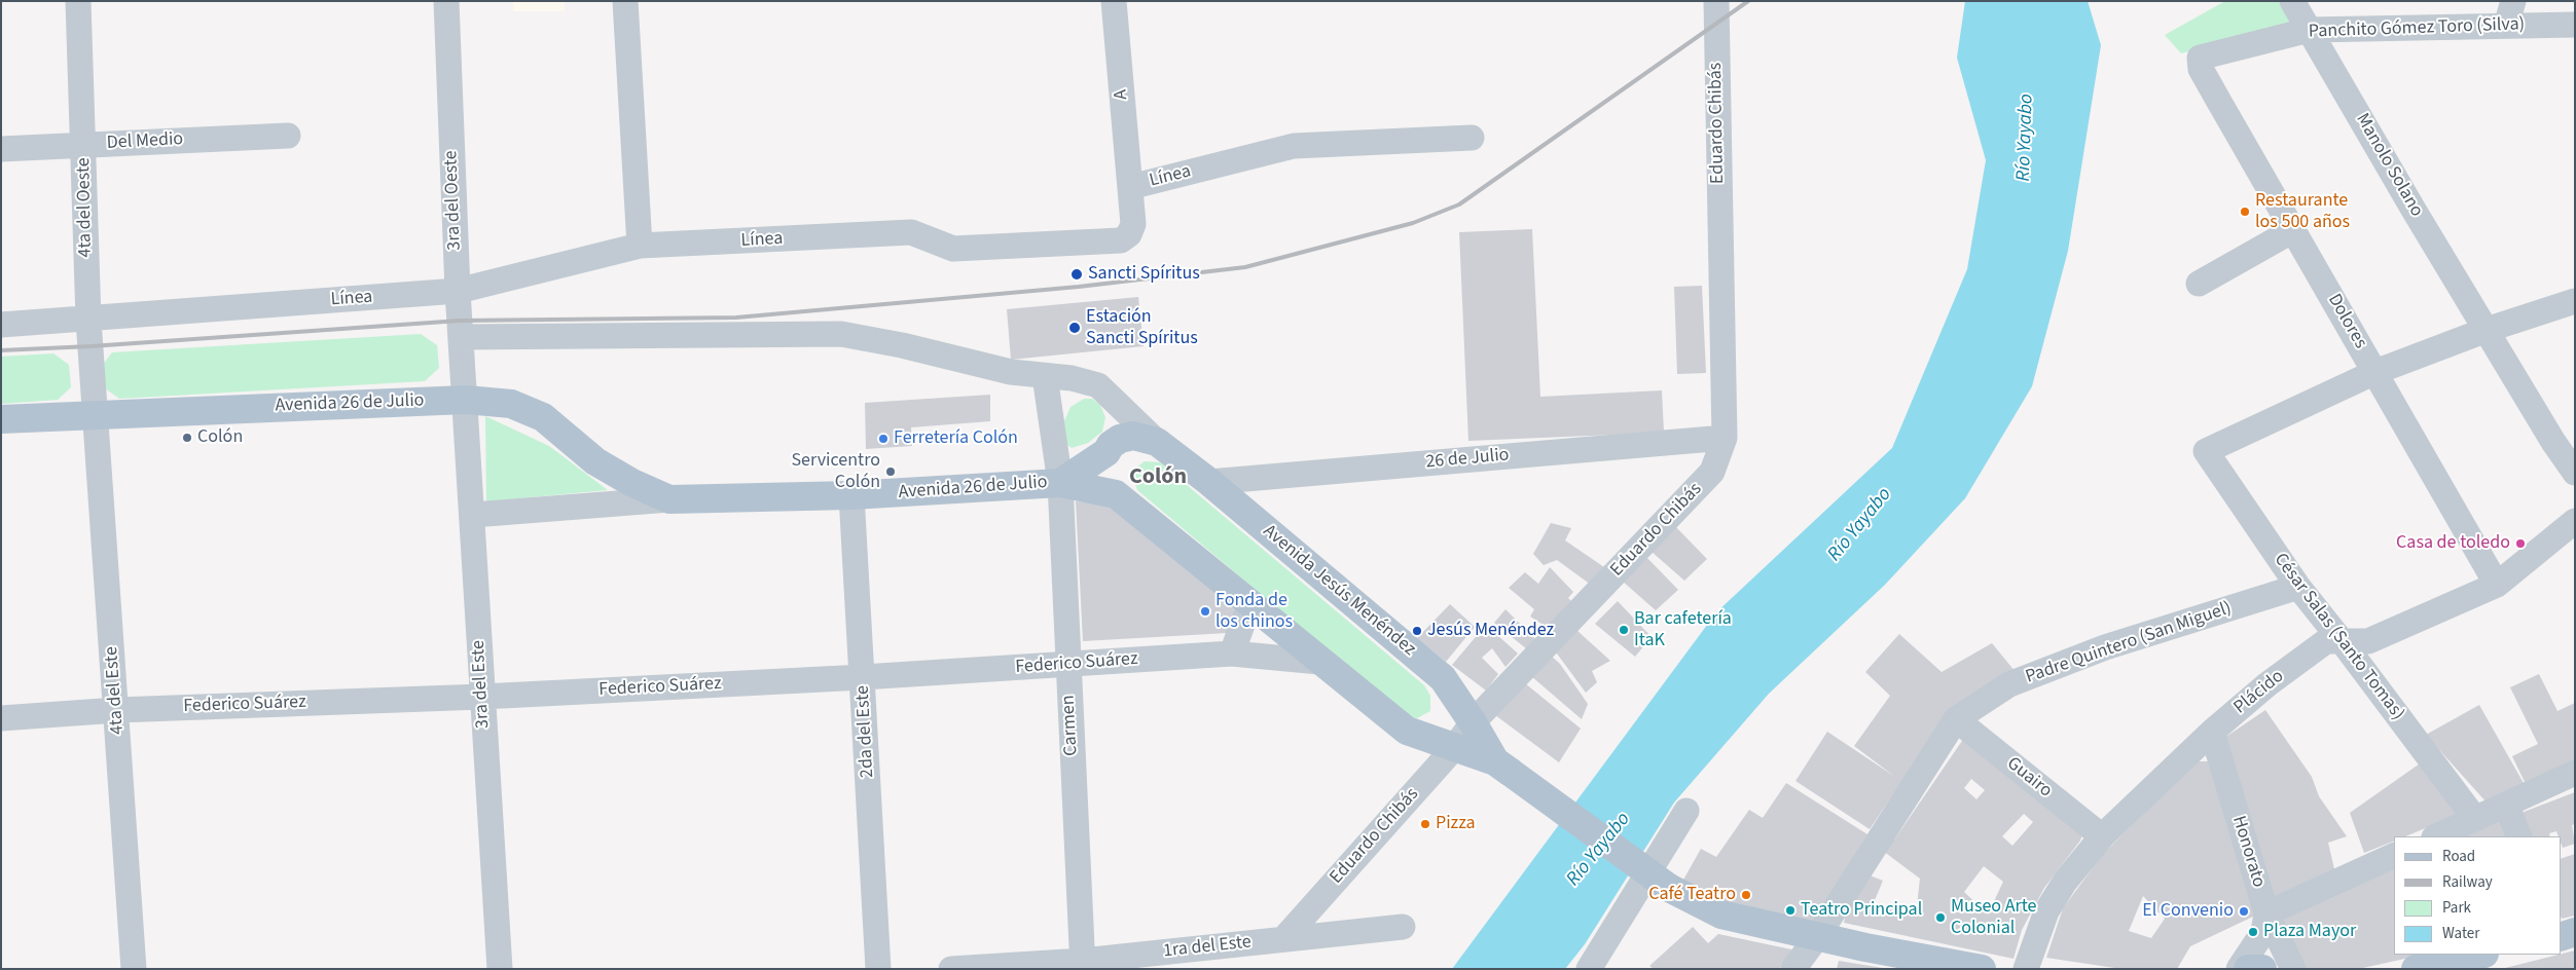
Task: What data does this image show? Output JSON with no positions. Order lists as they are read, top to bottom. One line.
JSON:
{"streets":{"main road":["Avenida 26 de Julio","Avenida Jesús Menéndez"],"street":["Panchito Gómez Toro (Silva)","A","Eduardo Chibás","Del Medio","Manolo Solano","Línea","3ra del Oeste","4ta del Oeste","Dolores","26 de Julio","César Salas (Santo Tomas)","Padre Quintero (San Miguel)","Federico Suárez","3ra del Este","4ta del Este","Plácido","Carmen","2da del Este","Guairo","Honorato","1ra del Este"]},"crossings":[["Panchito Gómez Toro (Silva)","Manolo Solano"],["Panchito Gómez Toro (Silva)","Dolores"],["A","Línea"],["Eduardo Chibás","26 de Julio"],["Eduardo Chibás","Avenida Jesús Menéndez"],["Eduardo Chibás","1ra del Este"],["Del Medio","4ta del Oeste"],["Línea","3ra del Oeste"],["Línea","4ta del Oeste"],["3ra del Oeste","Avenida 26 de Julio"],["3ra del Oeste","3ra del Este"],["4ta del Oeste","Avenida 26 de Julio"],["4ta del Oeste","4ta del Este"],["Dolores","César Salas (Santo Tomas)"],["Dolores","Plácido"],["Avenida 26 de Julio","Avenida Jesús Menéndez"],["Avenida 26 de Julio","3ra del Este"],["Avenida 26 de Julio","4ta del Este"],["Avenida 26 de Julio","Carmen"],["Avenida 26 de Julio","2da del Este"],["26 de Julio","Avenida Jesús Menéndez"],["César Salas (Santo Tomas)","Padre Quintero (San Miguel)"],["César Salas (Santo Tomas)","Plácido"],["Padre Quintero (San Miguel)","Guairo"],["Federico Suárez","3ra del Este"],["Federico Suárez","4ta del Este"],["Federico Suárez","Carmen"],["Federico Suárez","2da del Este"],["Plácido","Guairo"],["Plácido","Honorato"],["Carmen","1ra del Este"]],"districts":["Colón"],"water":["Río Yayabo"],"places":["Restaurante los 500 años","Sancti Spíritus","Estación Sancti Spíritus","Colón","Ferretería Colón","Servicentro Colón","Casa de toledo","Fonda de los chinos","Bar cafetería ItaK","Jesús Menéndez","Pizza","Café Teatro","Teatro Principal","El Convenio","Museo Arte Colonial","Plaza Mayor"],"legend":["Road","Railway","Park","Water"]}
